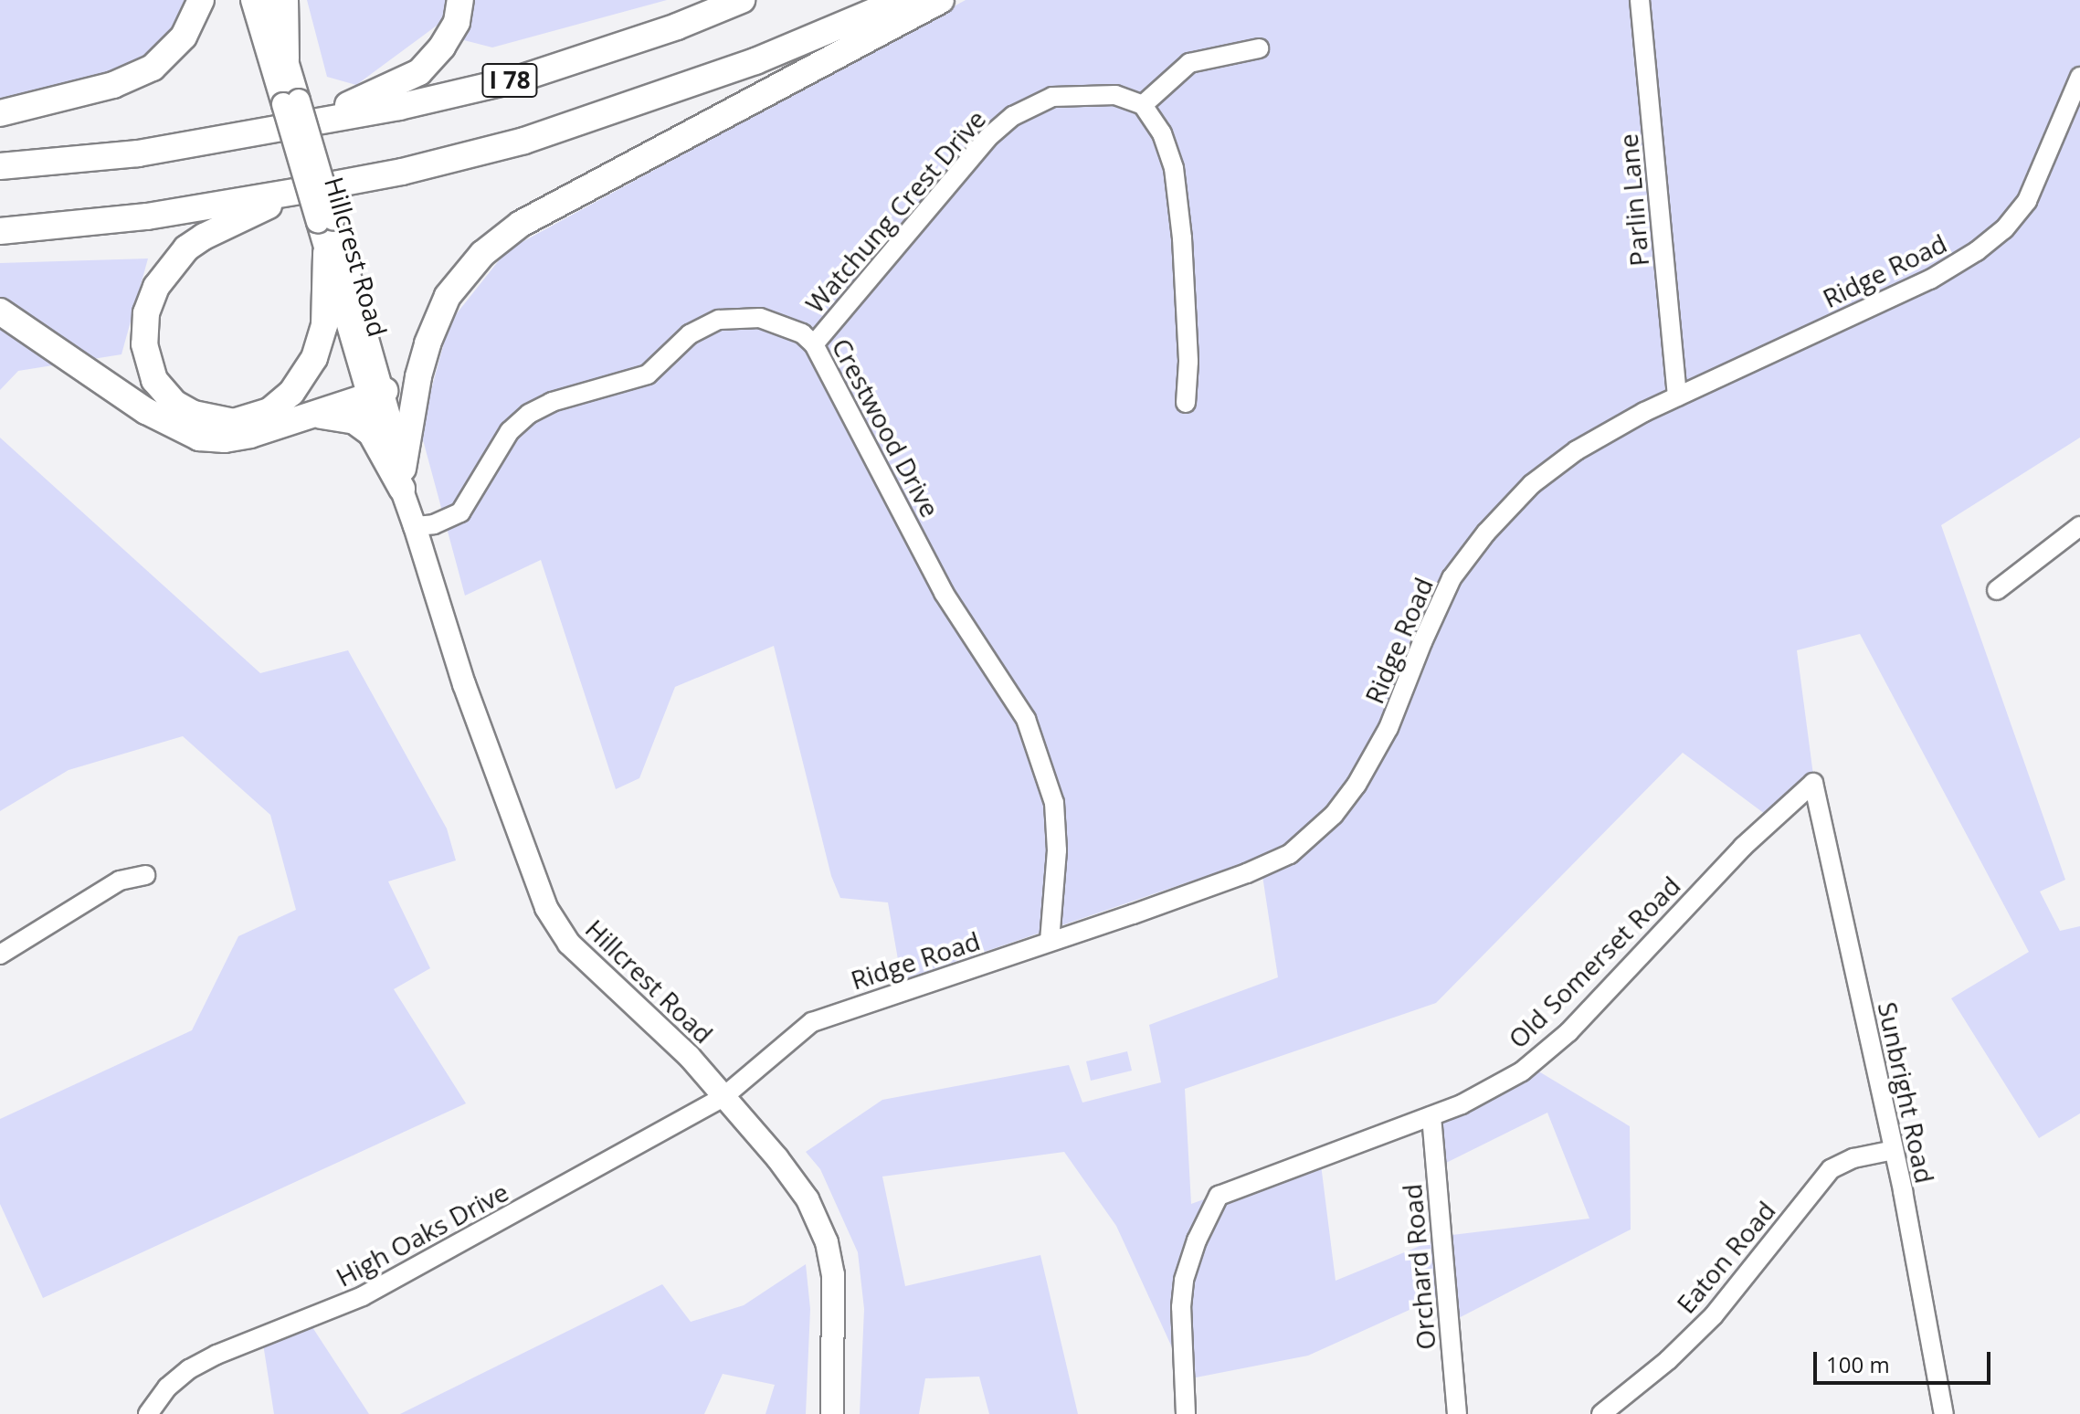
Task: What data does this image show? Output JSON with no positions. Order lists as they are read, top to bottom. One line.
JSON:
{"streets":{"highway":["I 78"],"main road":["Hillcrest Road"],"street":["Parlin Lane","Watchung Crest Drive","Ridge Road","Crestwood Drive","Old Somerset Road","Sunbright Road","High Oaks Drive","Eaton Road","Orchard Road"]},"crossings":[["Parlin Lane","Ridge Road"],["Watchung Crest Drive","Crestwood Drive"],["Hillcrest Road","Ridge Road"],["Hillcrest Road","Crestwood Drive"],["Hillcrest Road","High Oaks Drive"],["Ridge Road","Crestwood Drive"],["Ridge Road","High Oaks Drive"],["Old Somerset Road","Sunbright Road"],["Old Somerset Road","Orchard Road"],["Sunbright Road","Eaton Road"]],"scale_bar":"100 m"}
